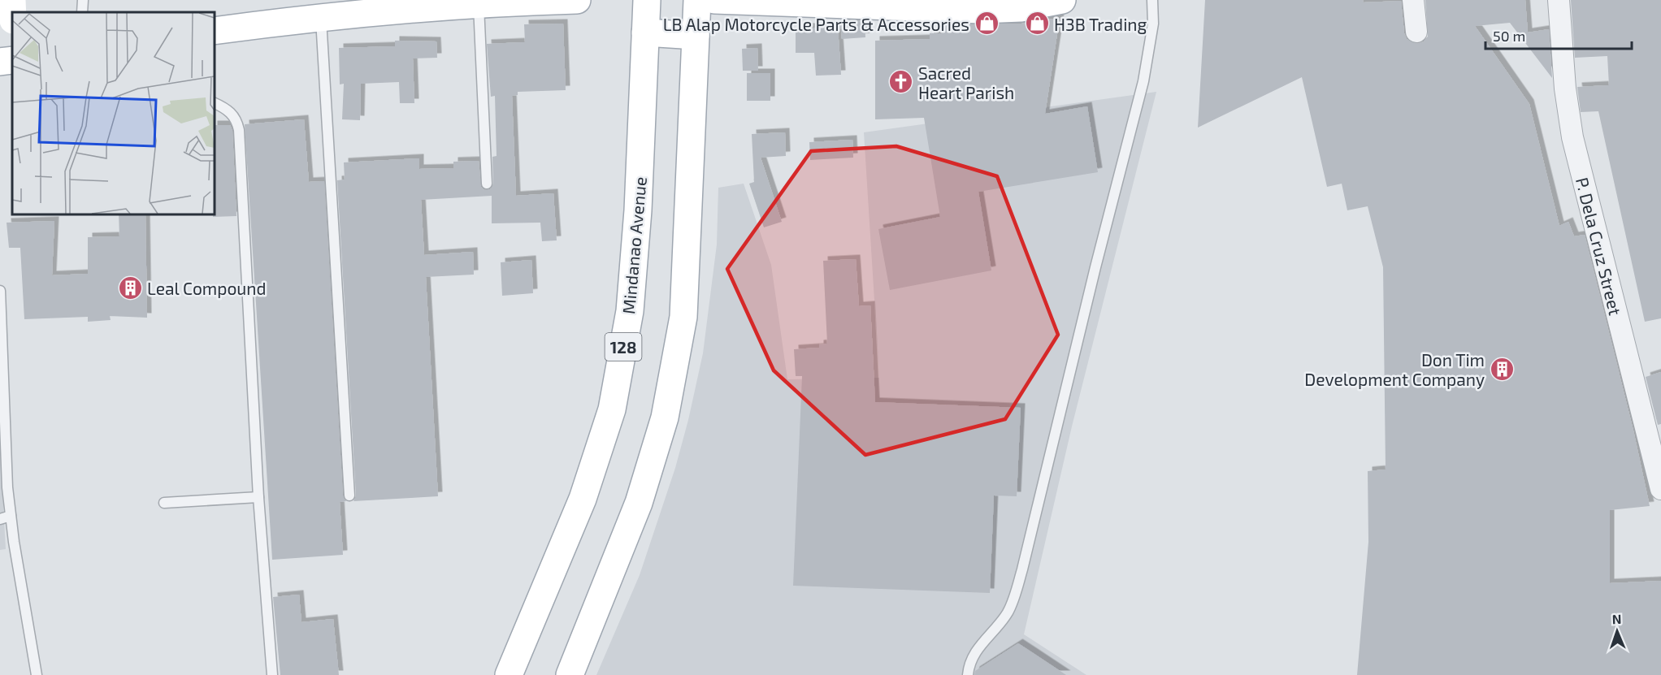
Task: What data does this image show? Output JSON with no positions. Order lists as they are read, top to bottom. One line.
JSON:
{"streets":{"main road":["Mindanao Avenue","128"],"street":["P. Dela Cruz Street"]},"places":{"shop":["LB Alap Motorcycle Parts & Accessories","H3B Trading"],"church":["Sacred Heart Parish"],"building":["Leal Compound","Don Tim Development Company"]},"scale_bar":"50 m","north":"top"}
